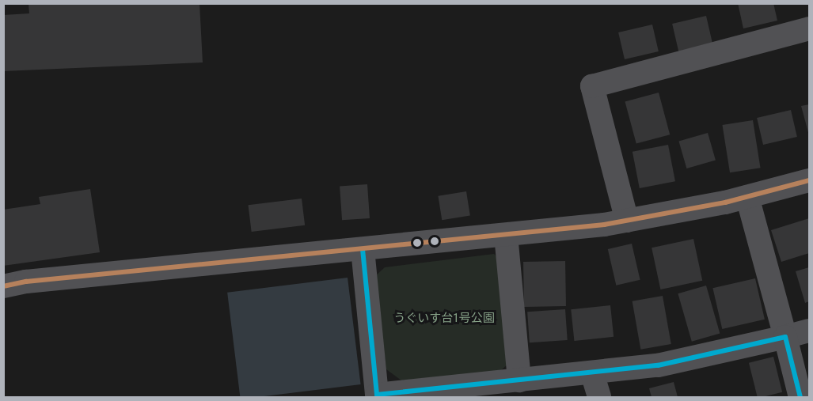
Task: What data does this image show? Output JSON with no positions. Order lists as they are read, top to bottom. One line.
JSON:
{"parks":["うぐいす台1号公園"]}
